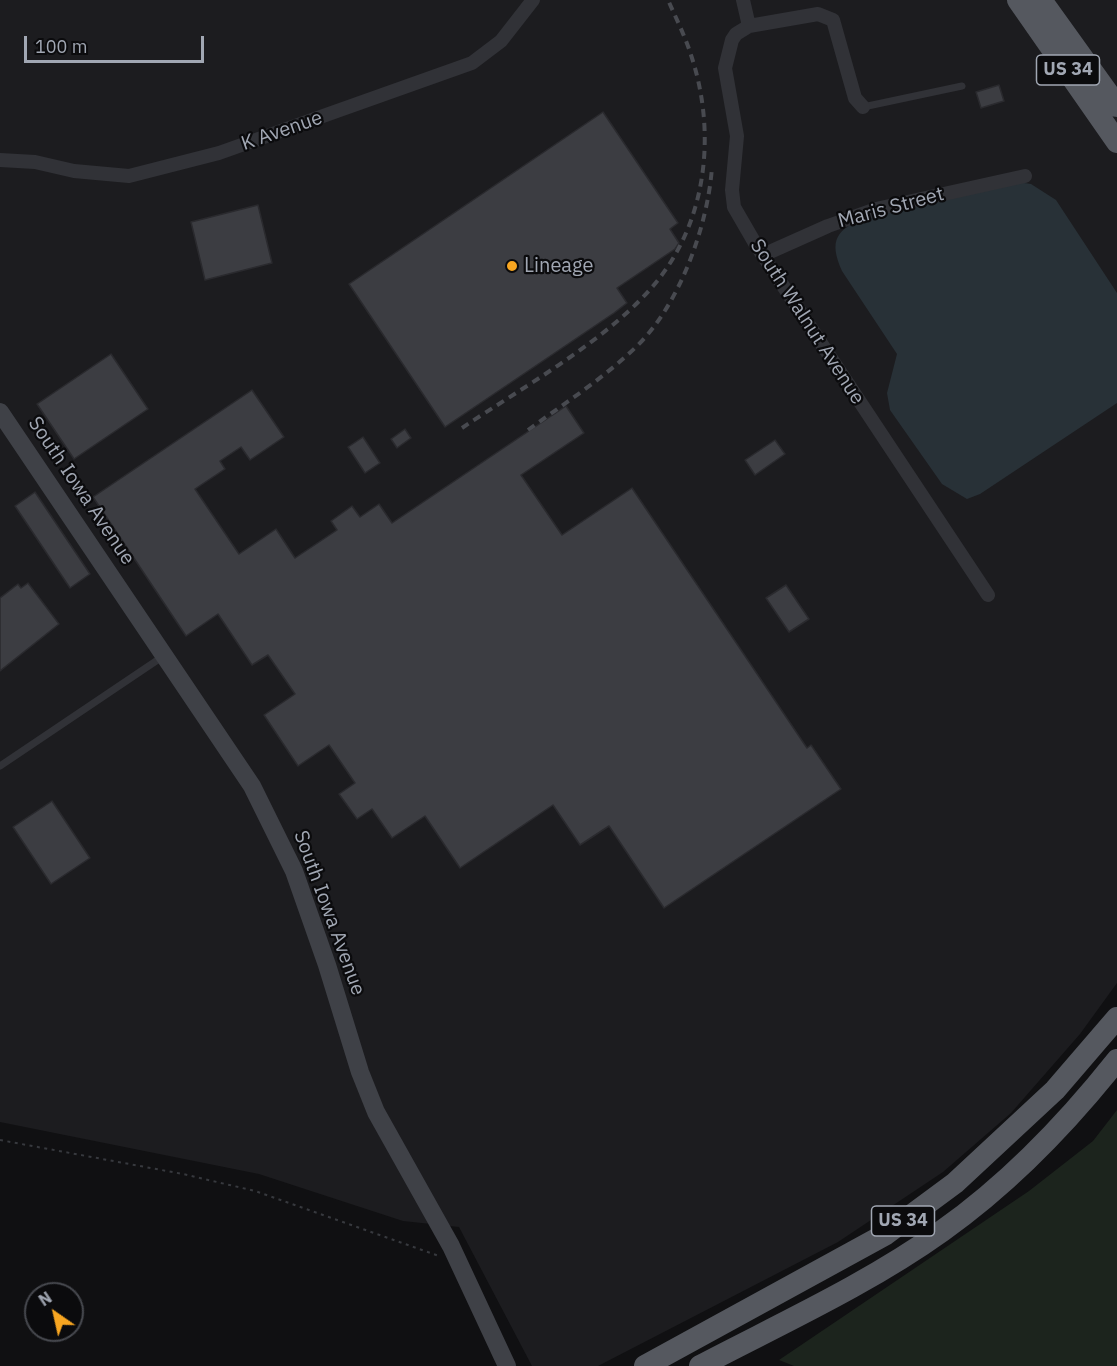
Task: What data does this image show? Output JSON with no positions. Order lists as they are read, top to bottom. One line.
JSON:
{"streets":{"highway":["US 34"],"main road":["South Iowa Avenue"],"street":["K Avenue","Maris Street","South Walnut Avenue"]},"crossings":[["Maris Street","South Walnut Avenue"]],"places":["Lineage"],"scale_bar":"100 m","north":"top left"}
